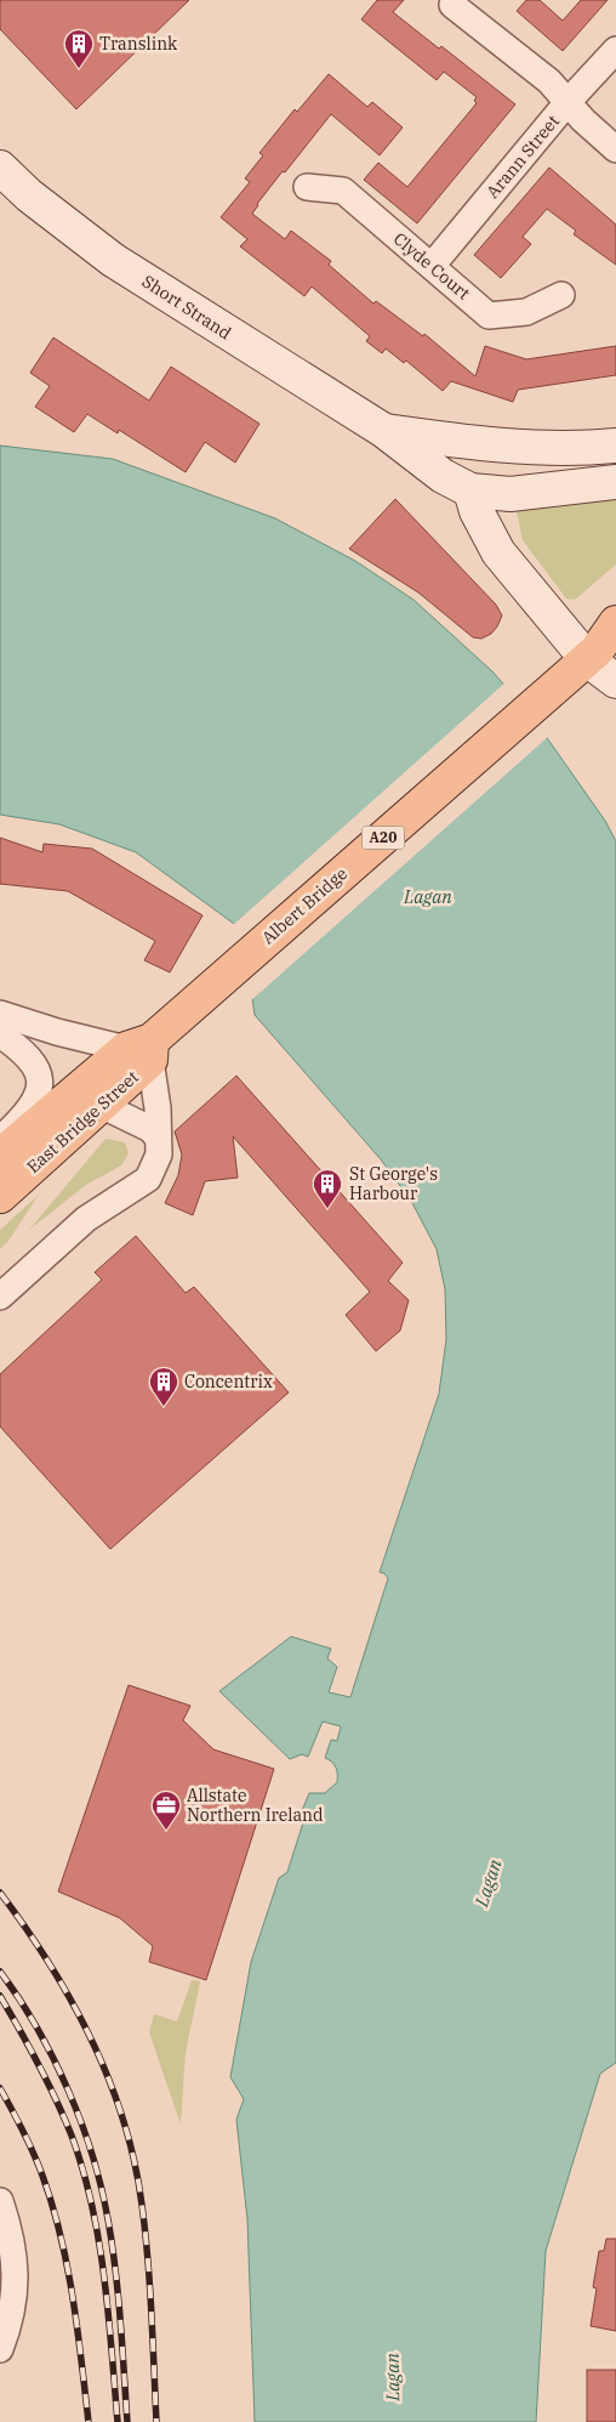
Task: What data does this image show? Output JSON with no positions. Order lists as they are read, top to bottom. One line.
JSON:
{"streets":{"main road":["Short Strand","A20","Albert Bridge","East Bridge Street"],"street":["Arann Street","Clyde Court"]},"crossings":[["Arann Street","Clyde Court"],["A20","Albert Bridge"],["Albert Bridge","East Bridge Street"]],"water":["Lagan"],"places":{"building":["Translink","St George's Harbour","Concentrix"],"office":["Allstate Northern Ireland"]}}
